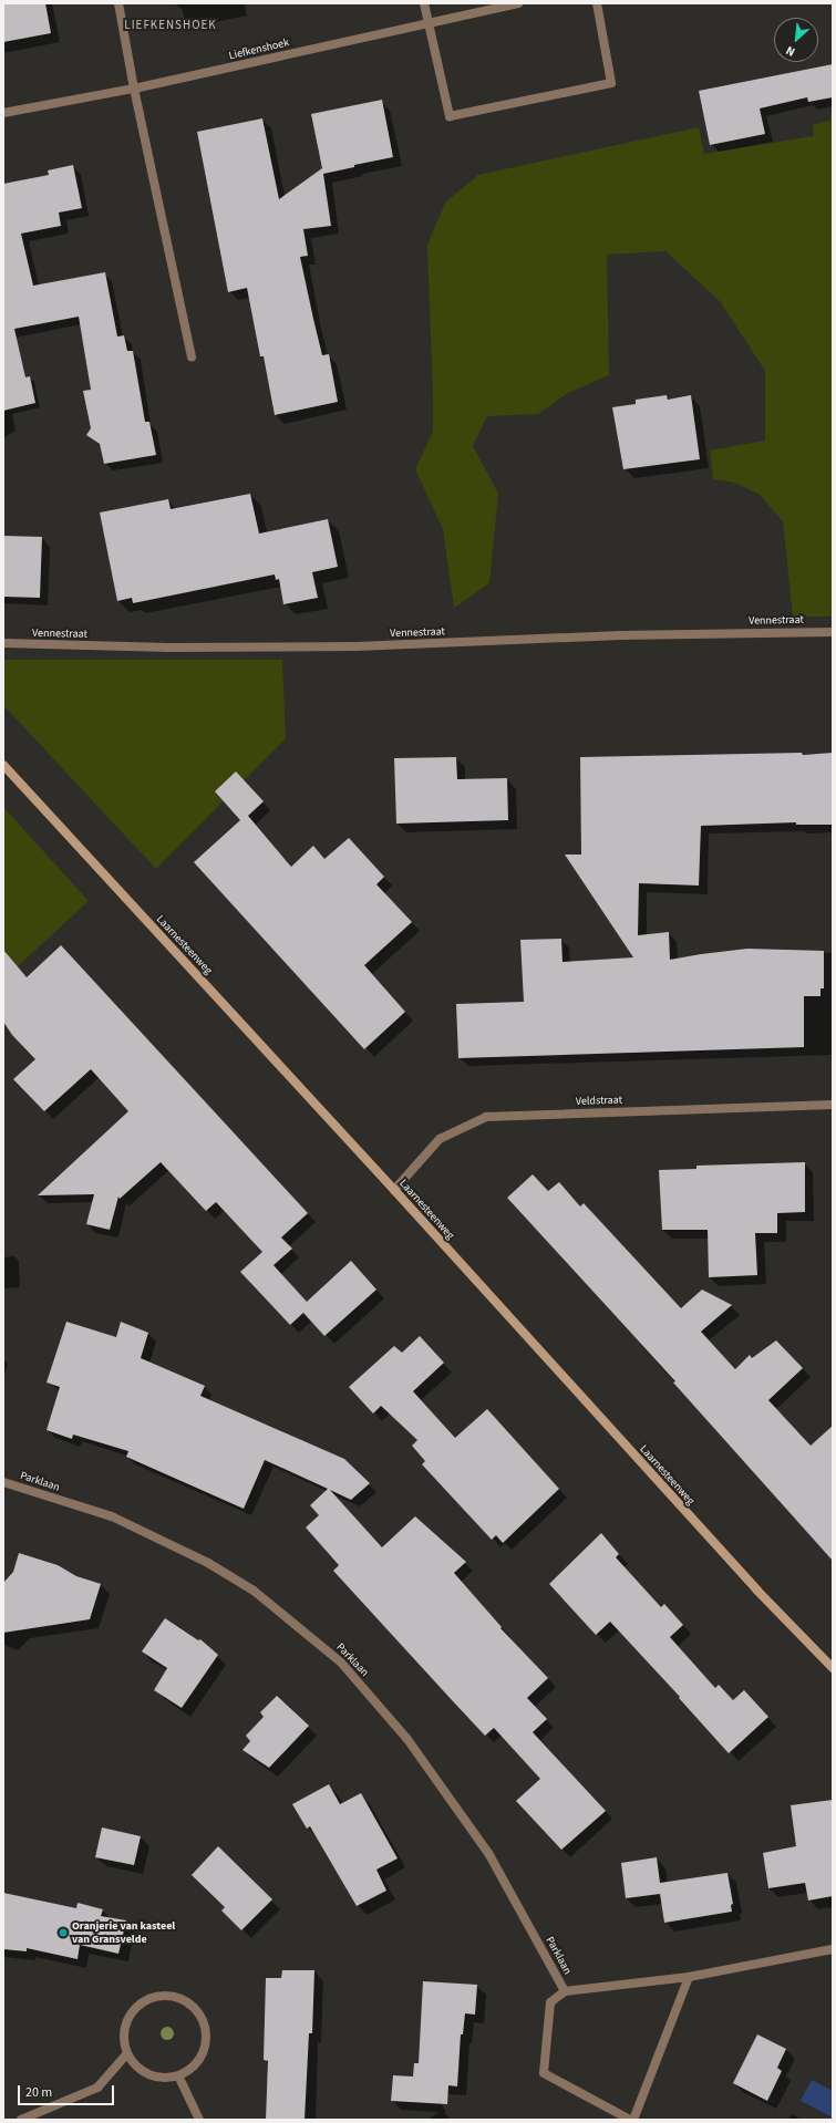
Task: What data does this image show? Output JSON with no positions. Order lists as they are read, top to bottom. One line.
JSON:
{"streets":{"street":["Liefkenshoek","Vennestraat","Laarnesteenweg","Veldstraat","Parklaan"]},"crossings":[["Laarnesteenweg","Veldstraat"]],"districts":["LIEFKENSHOEK"],"places":["Oranjerie van kasteel van Gransvelde"],"scale_bar":"20 m","north":"bottom left"}
